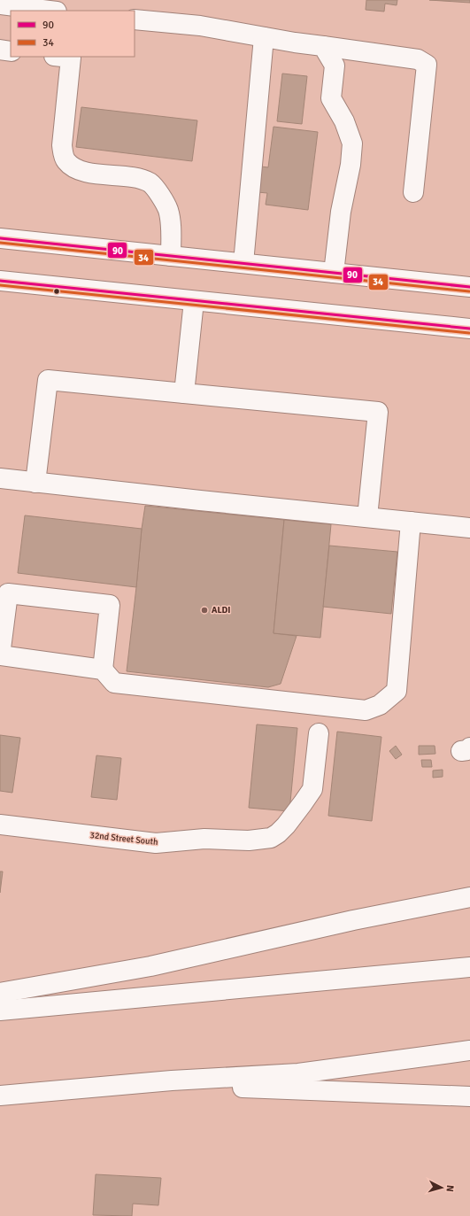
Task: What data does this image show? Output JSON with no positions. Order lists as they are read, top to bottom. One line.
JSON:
{"streets":{"main road":["32nd Street South"]},"places":["ALDI"],"lines":["transit line 90","transit line 34"],"legend":["90","34"],"north":"right"}
